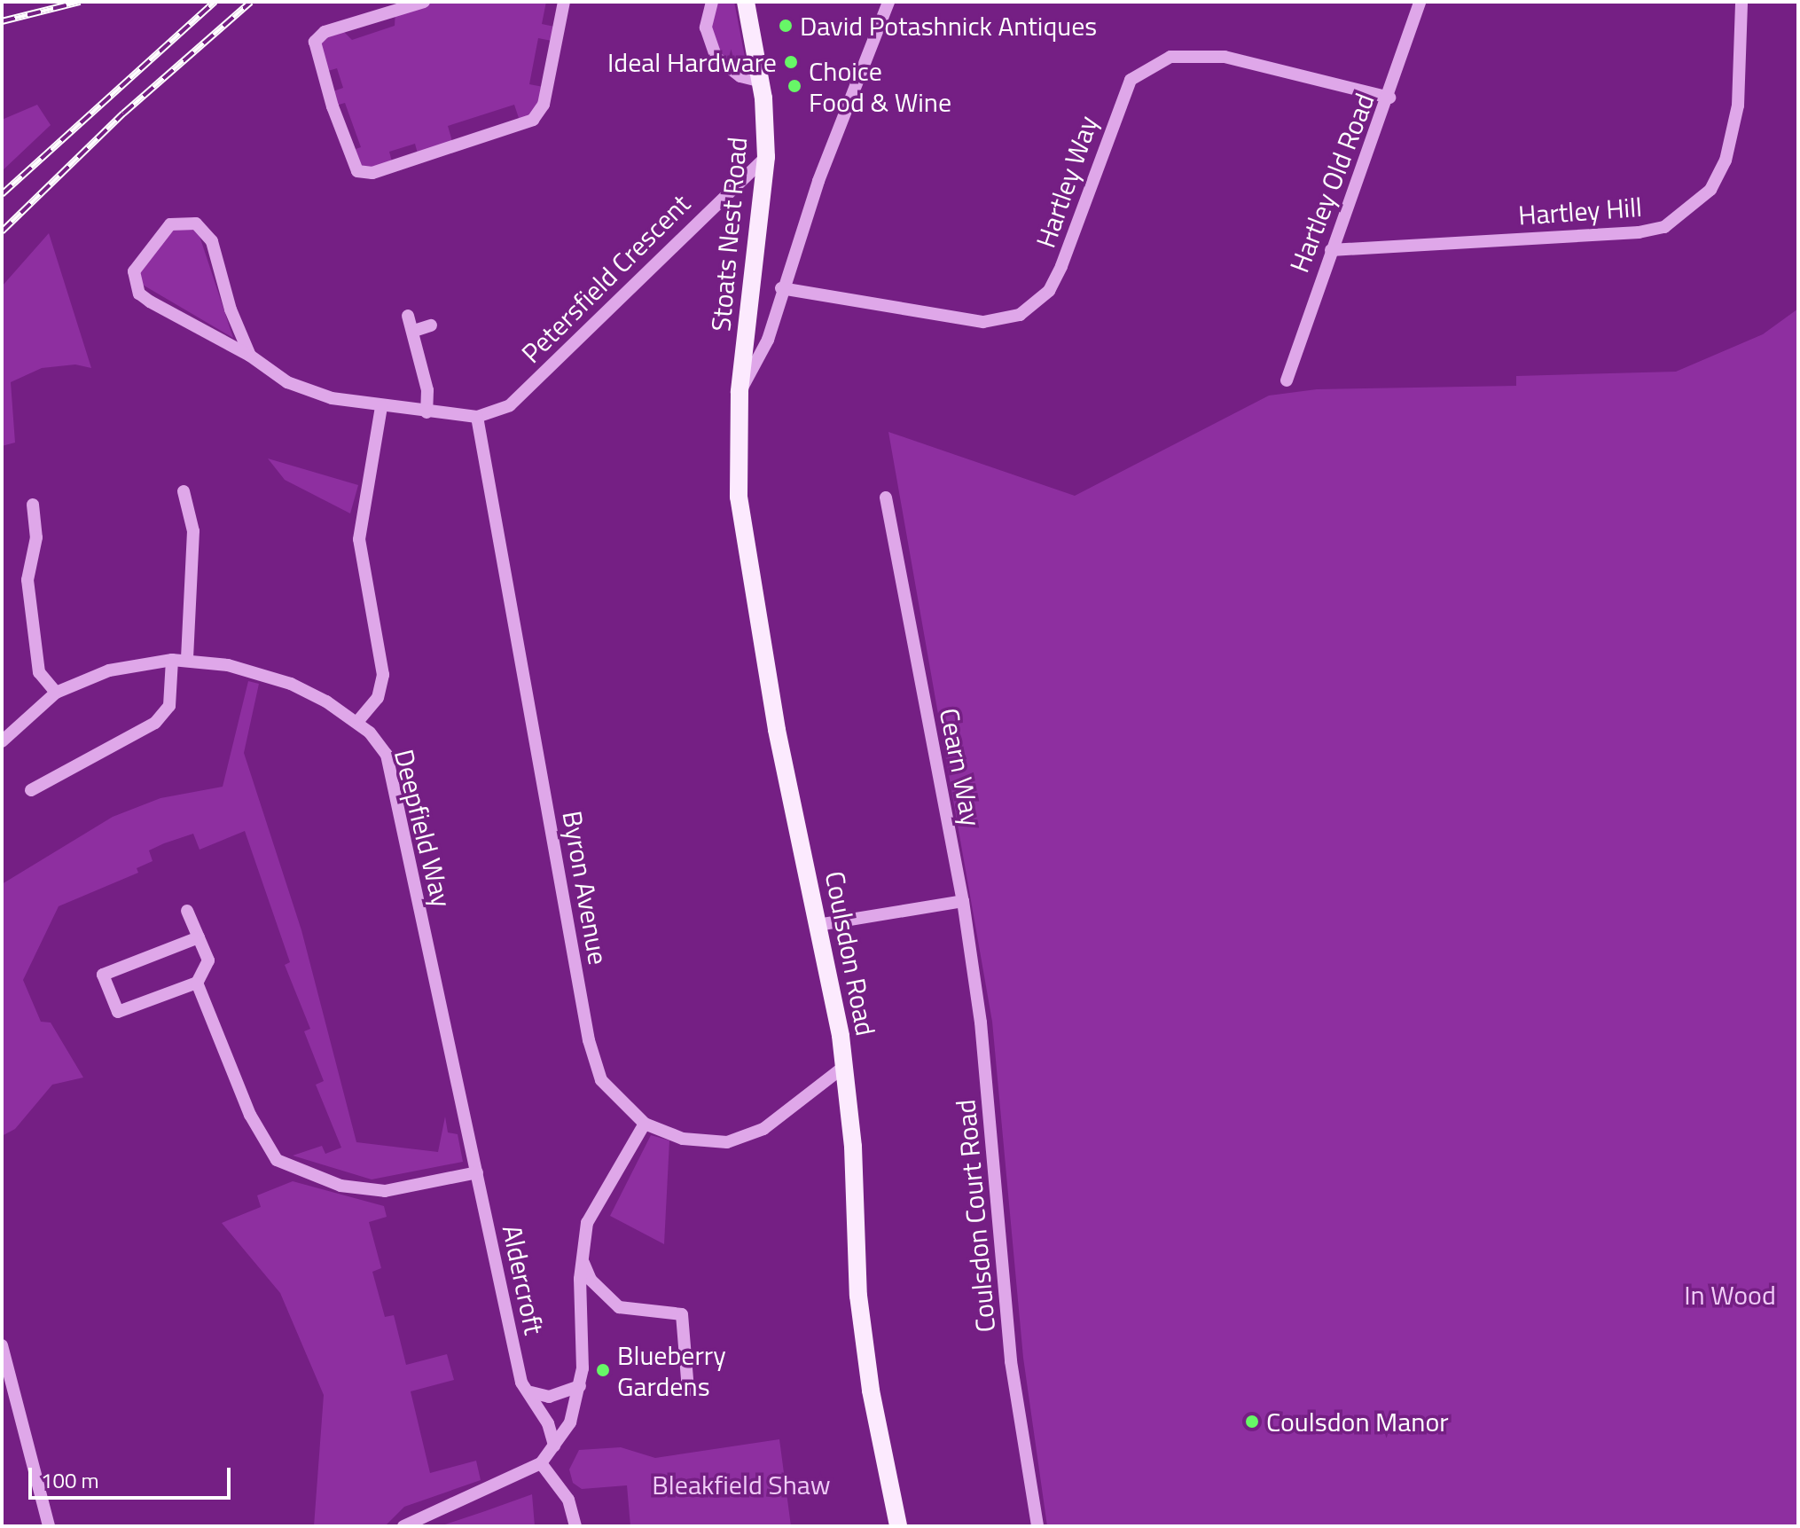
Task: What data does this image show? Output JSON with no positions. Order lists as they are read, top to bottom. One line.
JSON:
{"streets":{"main road":["Stoats Nest Road","Coulsdon Road"],"street":["Hartley Way","Hartley Old Road","Hartley Hill","Petersfield Crescent","Cearn Way","Deepfield Way","Byron Avenue","Coulsdon Court Road","Aldercroft"]},"crossings":[["Hartley Way","Hartley Old Road"],["Hartley Old Road","Hartley Hill"],["Stoats Nest Road","Petersfield Crescent"],["Stoats Nest Road","Coulsdon Road"],["Petersfield Crescent","Byron Avenue"],["Cearn Way","Coulsdon Court Road"],["Deepfield Way","Aldercroft"],["Byron Avenue","Coulsdon Road"]],"parks":["In Wood","Bleakfield Shaw"],"places":["David Potashnick Antiques","Ideal Hardware","Choice Food & Wine","Blueberry Gardens","Coulsdon Manor"],"scale_bar":"100 m"}
